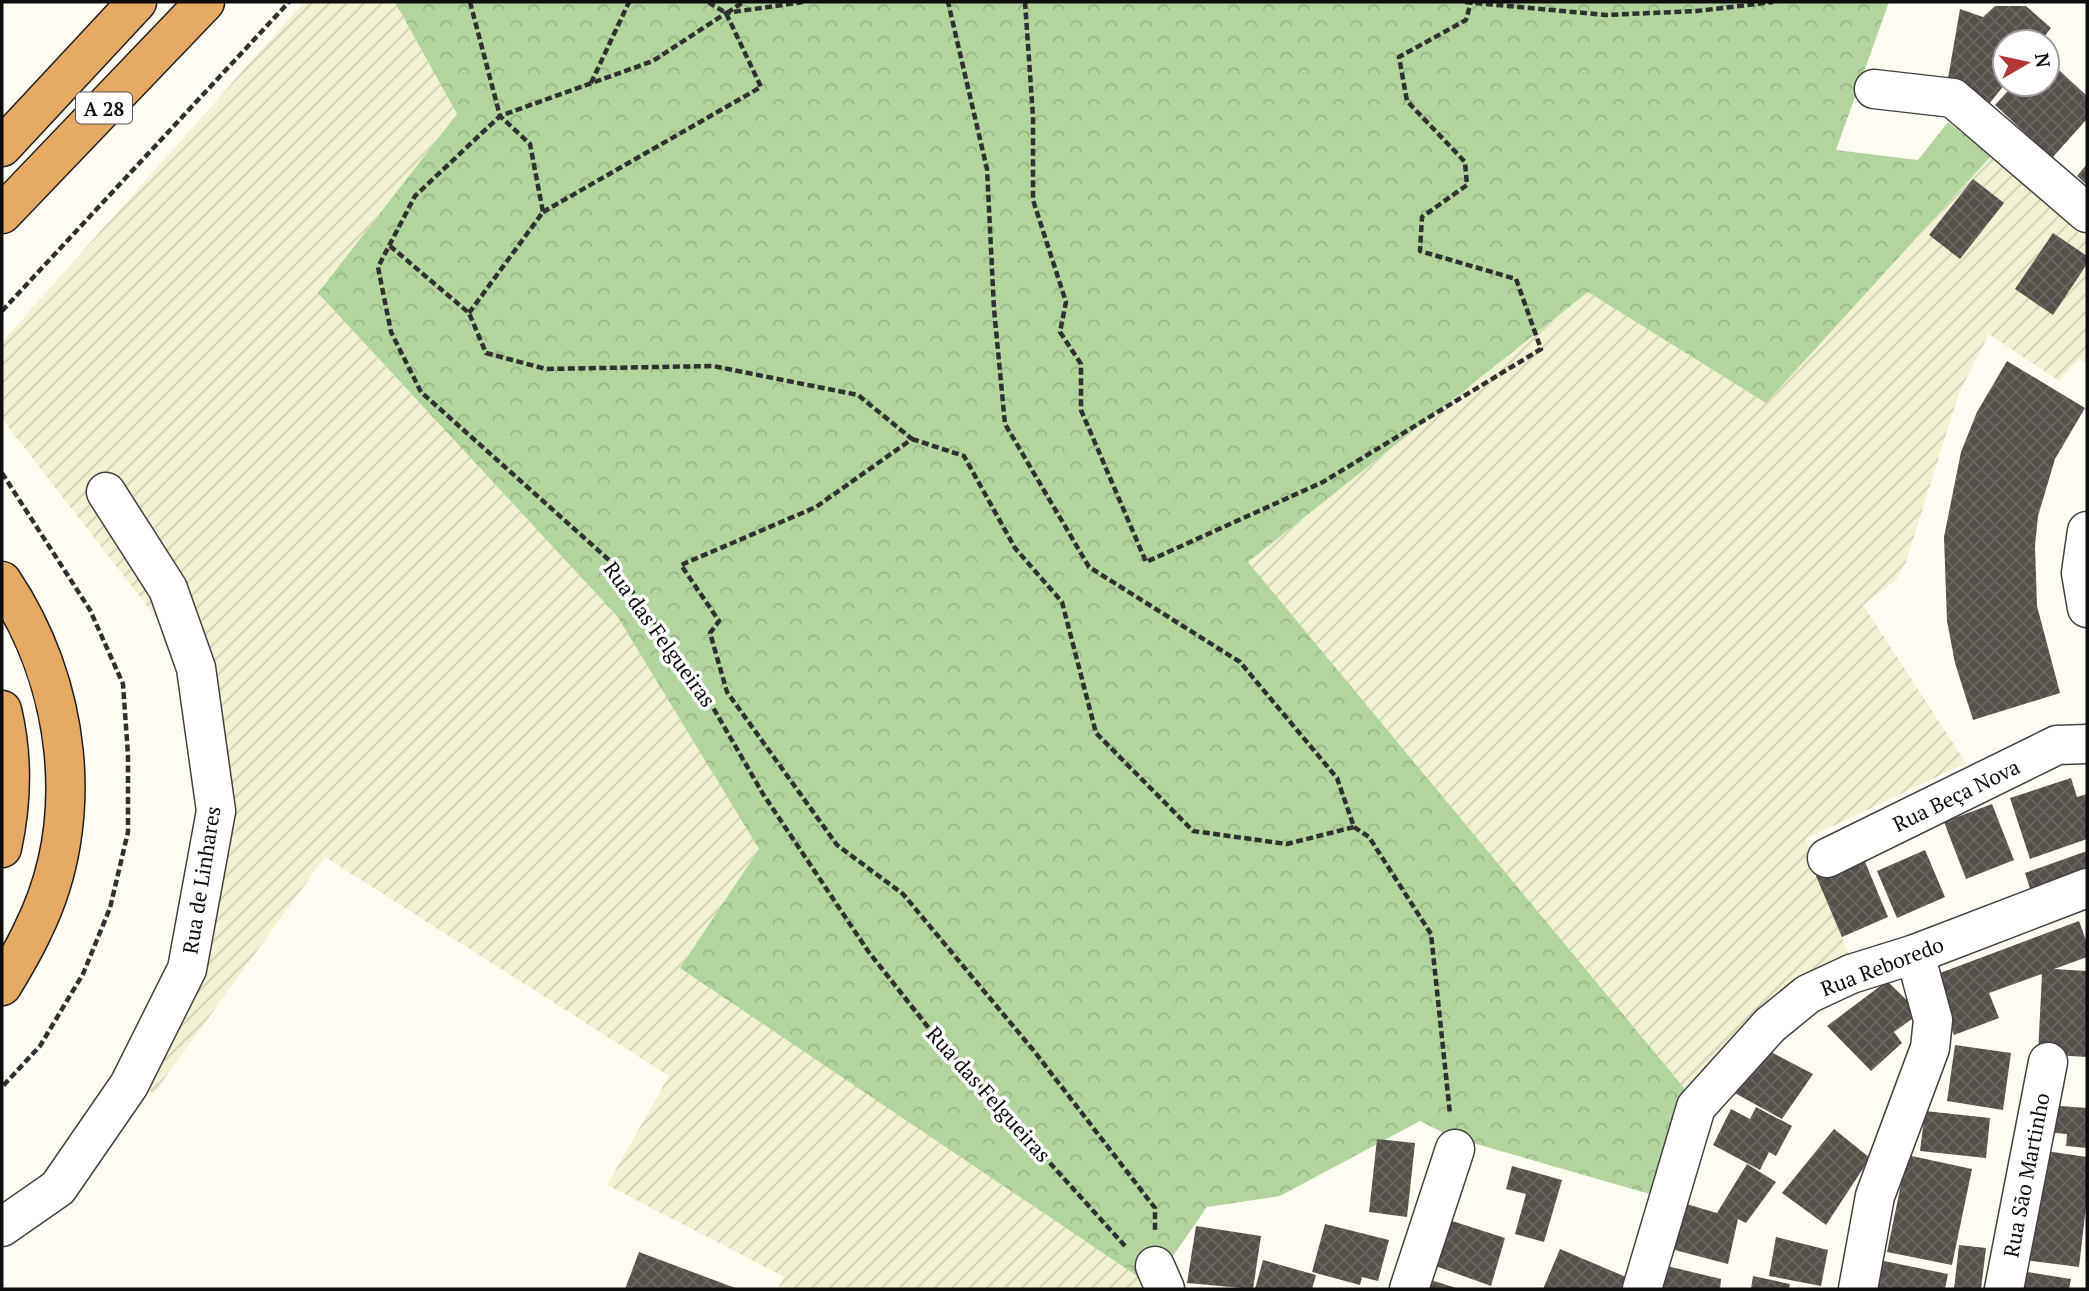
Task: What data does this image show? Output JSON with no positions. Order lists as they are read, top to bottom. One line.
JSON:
{"streets":{"highway":["A 28"],"street":["Rua Beça Nova","Rua de Linhares","Rua Reboredo","Rua São Martinho"],"path":["Rua das Felgueiras"]},"north":"right"}
